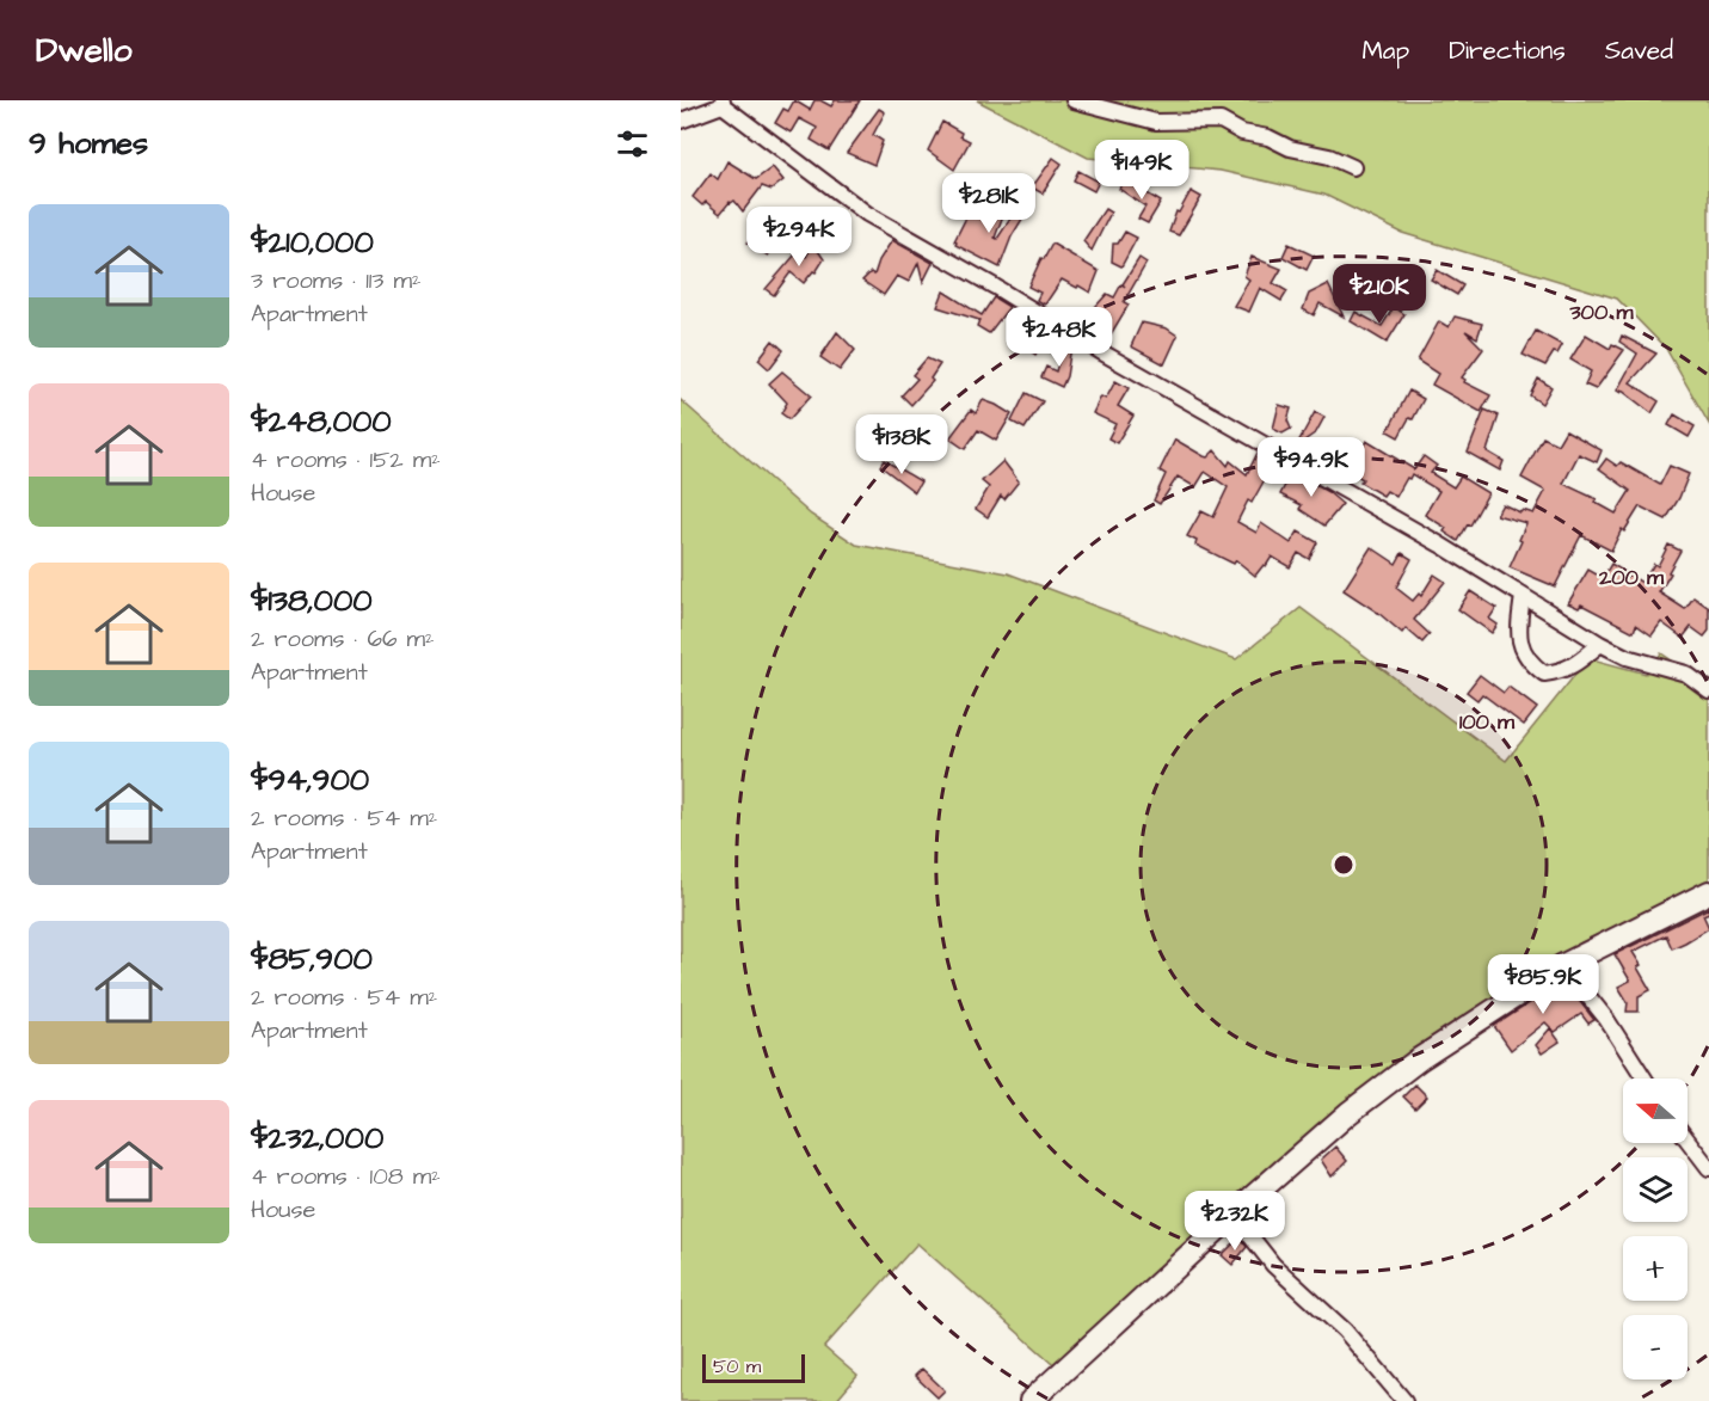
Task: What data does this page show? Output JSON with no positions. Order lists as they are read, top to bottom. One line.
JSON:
{"scale_bar":"50 m","north":"left","page":{"header":"Dwello","nav":["Map","Directions","Saved"],"heading":"9 homes","price":["$149K","$281K","$294K","$210K","$248K","$138K","$94.9K","$85.9K","$232K"],"list":[{"name":"$210,000","note":"3 rooms · 113 m² · Apartment"},{"name":"$248,000","note":"4 rooms · 152 m² · House"},{"name":"$138,000","note":"2 rooms · 66 m² · Apartment"},{"name":"$94,900","note":"2 rooms · 54 m² · Apartment"},{"name":"$85,900","note":"2 rooms · 54 m² · Apartment"},{"name":"$232,000","note":"4 rooms · 108 m² · House"}],"map_buttons":["+","−"],"scale":"50 m"},"rings":["300 m","200 m","100 m"]}
